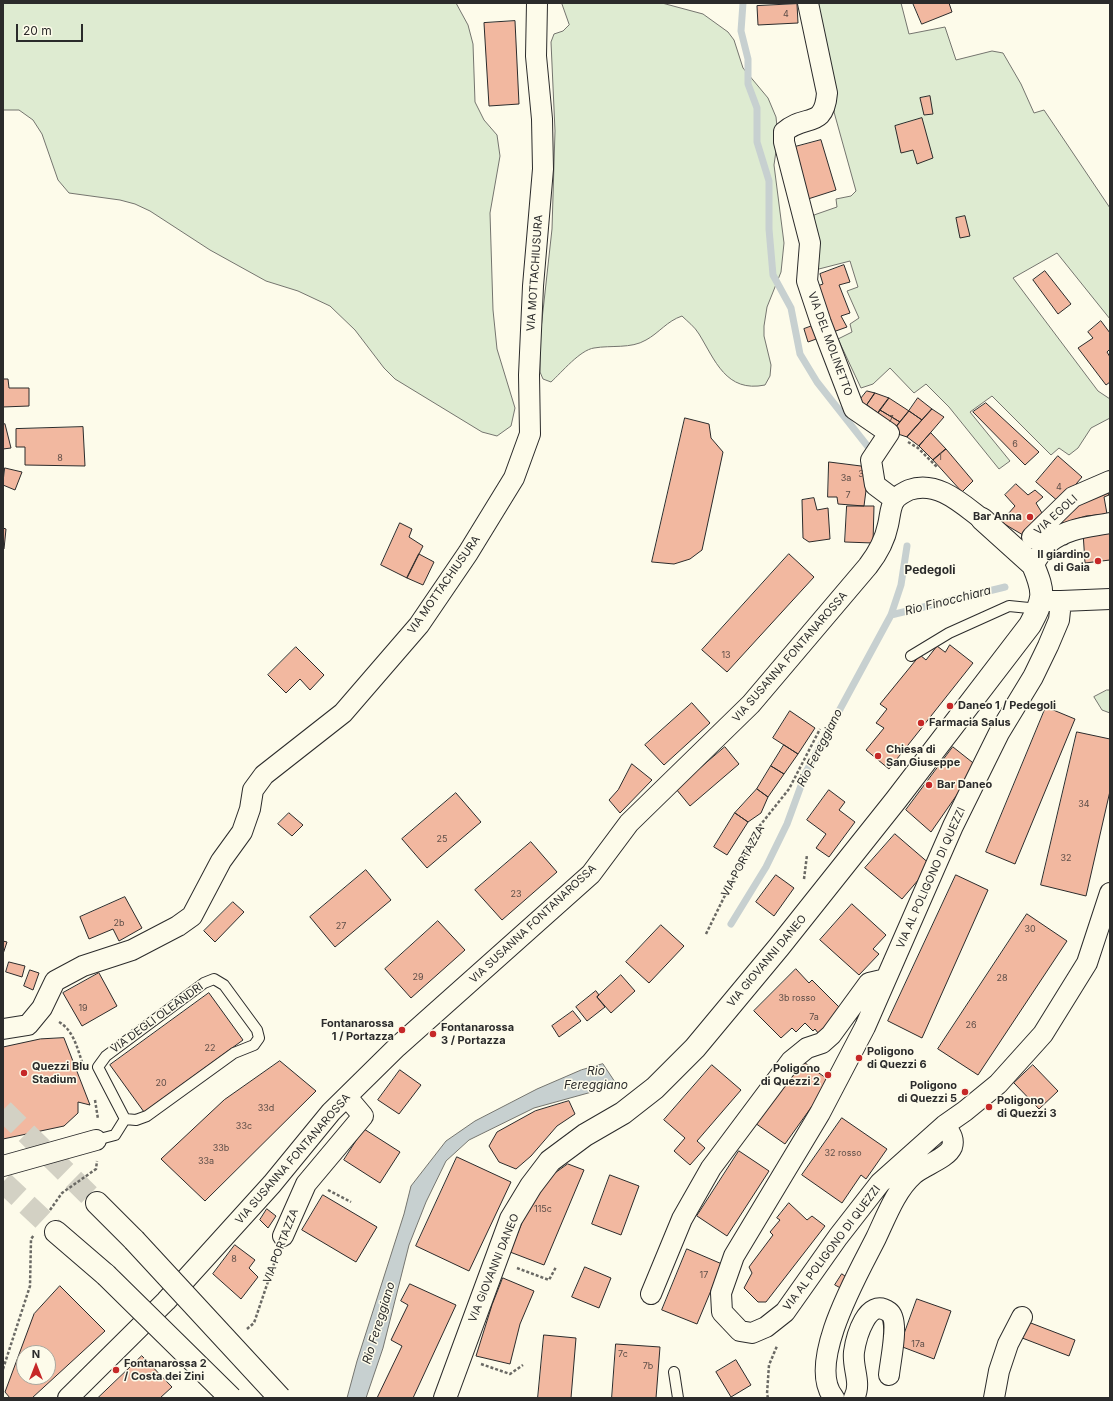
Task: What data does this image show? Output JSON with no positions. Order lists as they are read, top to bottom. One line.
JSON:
{"streets":{"main road":["VIA GIOVANNI DANEO"],"street":["VIA MOTTACHIUSURA","VIA DEL MOLINETTO","VIA EGOLI","VIA SUSANNA FONTANAROSSA","VIA PORTAZZA","VIA AL POLIGONO DI QUEZZI"],"lane":["VIA DEGLI OLEANDRI"]},"crossings":[["VIA SUSANNA FONTANAROSSA","VIA PORTAZZA"],["VIA AL POLIGONO DI QUEZZI","VIA GIOVANNI DANEO"]],"districts":["Pedegoli"],"water":["Rio Finocchiara","Rio Fereggiano"],"places":["Bar Anna","Il giardino di Gaia","Daneo 1 / Pedegoli","Farmacia Salus","Chiesa di San Giuseppe","Bar Daneo","Fontanarossa 1 / Portazza","Fontanarossa 3 / Portazza","Poligono di Quezzi 6","Quezzi Blu Stadium","Poligono di Quezzi 2","Poligono di Quezzi 5","Poligono di Quezzi 3","Fontanarossa 2 / Costa dei Zini"],"house_numbers":["4","7","6","1","8","3","3a","4","7","13","34","25","32","23","2b","27","30","29","28","3b rosso","19","7a","26","22","20","33d","33c","33b","32 rosso","33a","115c","8","17","17a","7c","7b"],"scale_bar":"20 m","north":"top"}
